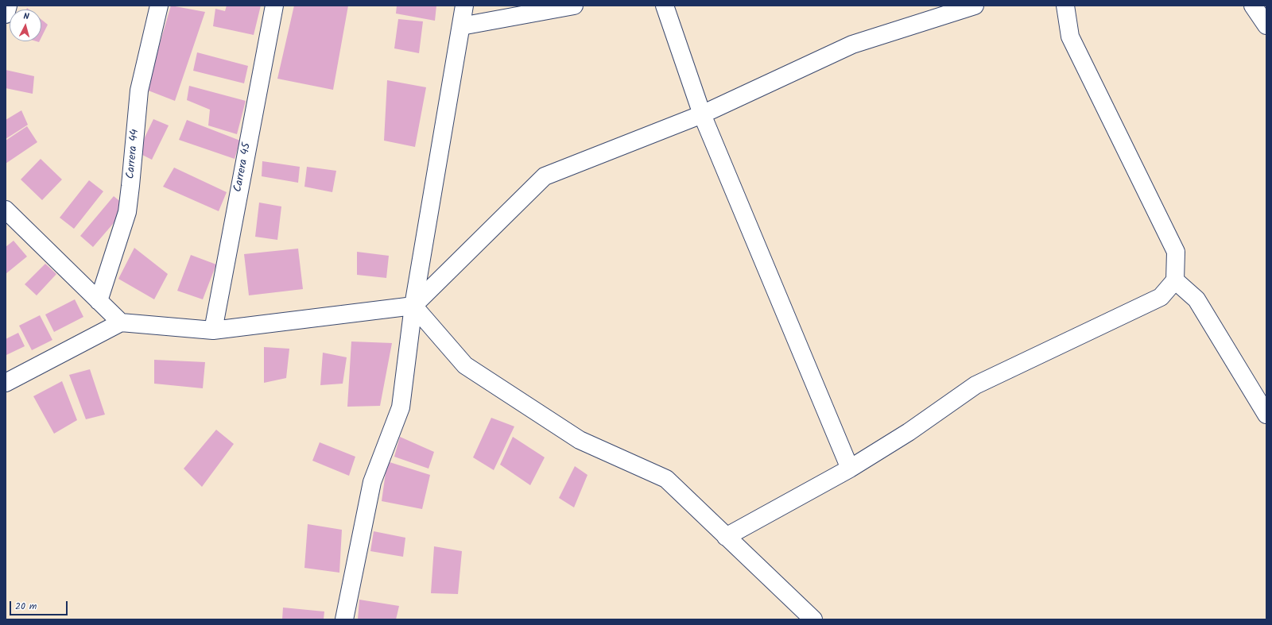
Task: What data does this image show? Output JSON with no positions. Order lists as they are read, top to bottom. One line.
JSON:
{"streets":{"street":["Carrera 44","Carrera 45"]},"scale_bar":"20 m","north":"top"}
